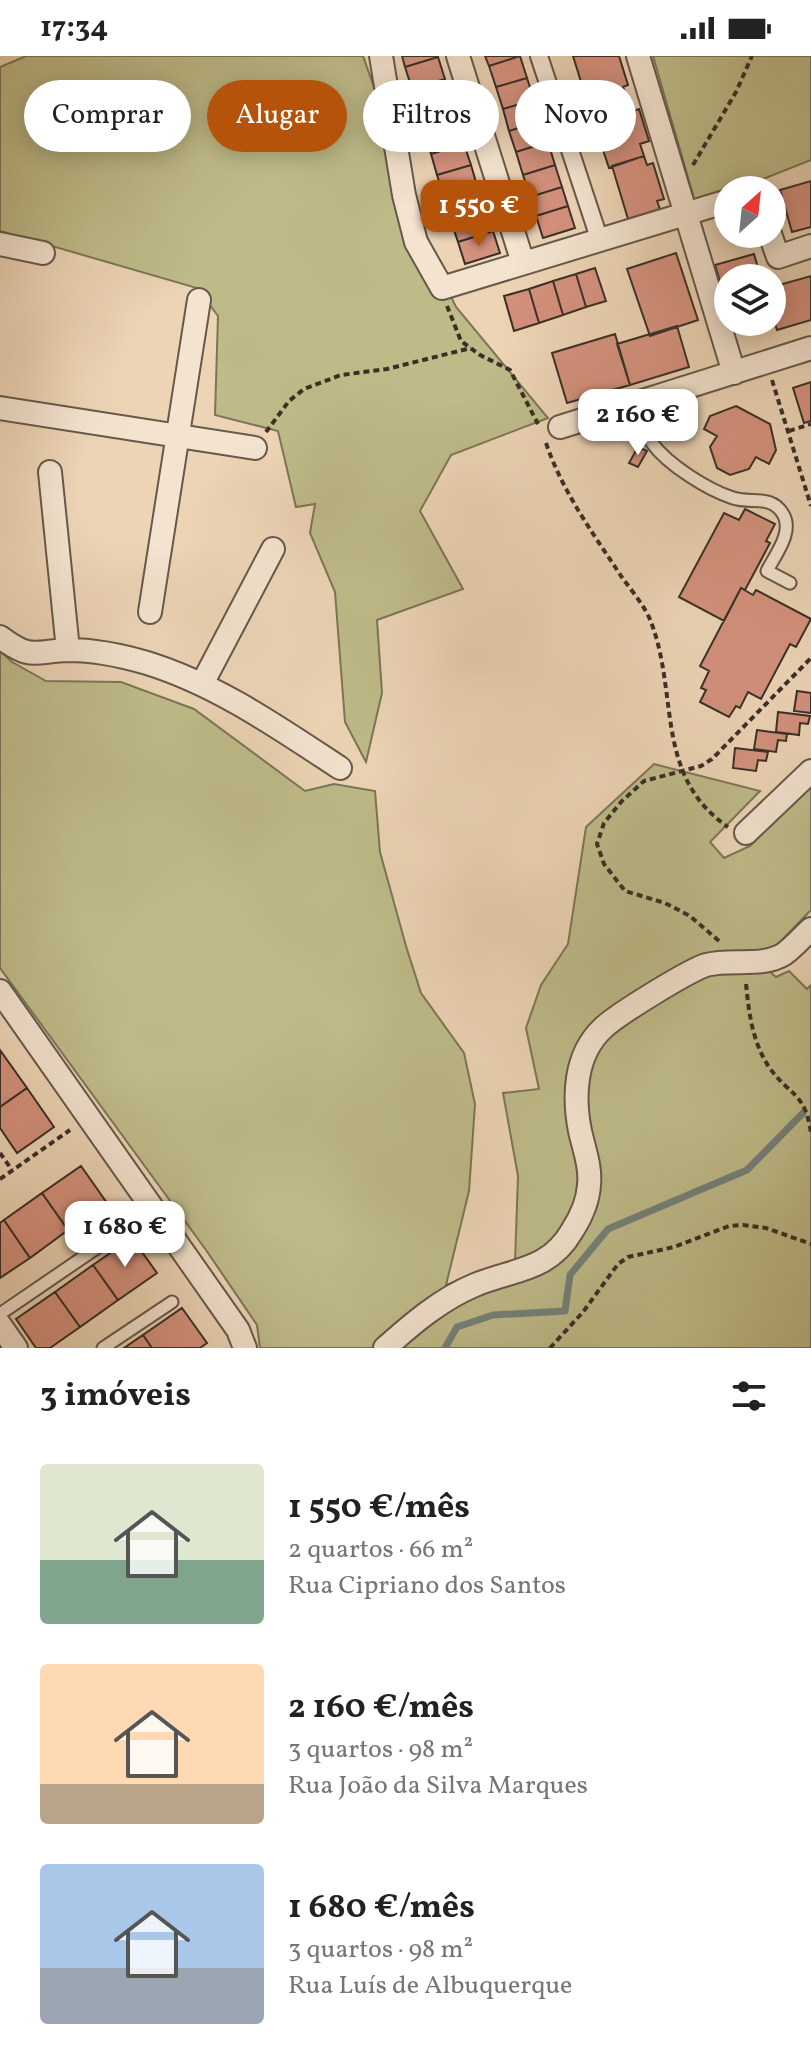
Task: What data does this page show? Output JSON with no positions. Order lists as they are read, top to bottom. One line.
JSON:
{"north":"top right","page":{"status":"17:34","chip":["Comprar","Alugar","Filtros","Novo"],"price":["1 550 €","2 160 €","1 680 €"],"heading":"3 imóveis","list":[{"name":"1 550 €/mês","note":"2 quartos · 66 m² · Rua Cipriano dos Santos"},{"name":"2 160 €/mês","note":"3 quartos · 98 m² · Rua João da Silva Marques"},{"name":"1 680 €/mês","note":"3 quartos · 98 m² · Rua Luís de Albuquerque"}]}}
